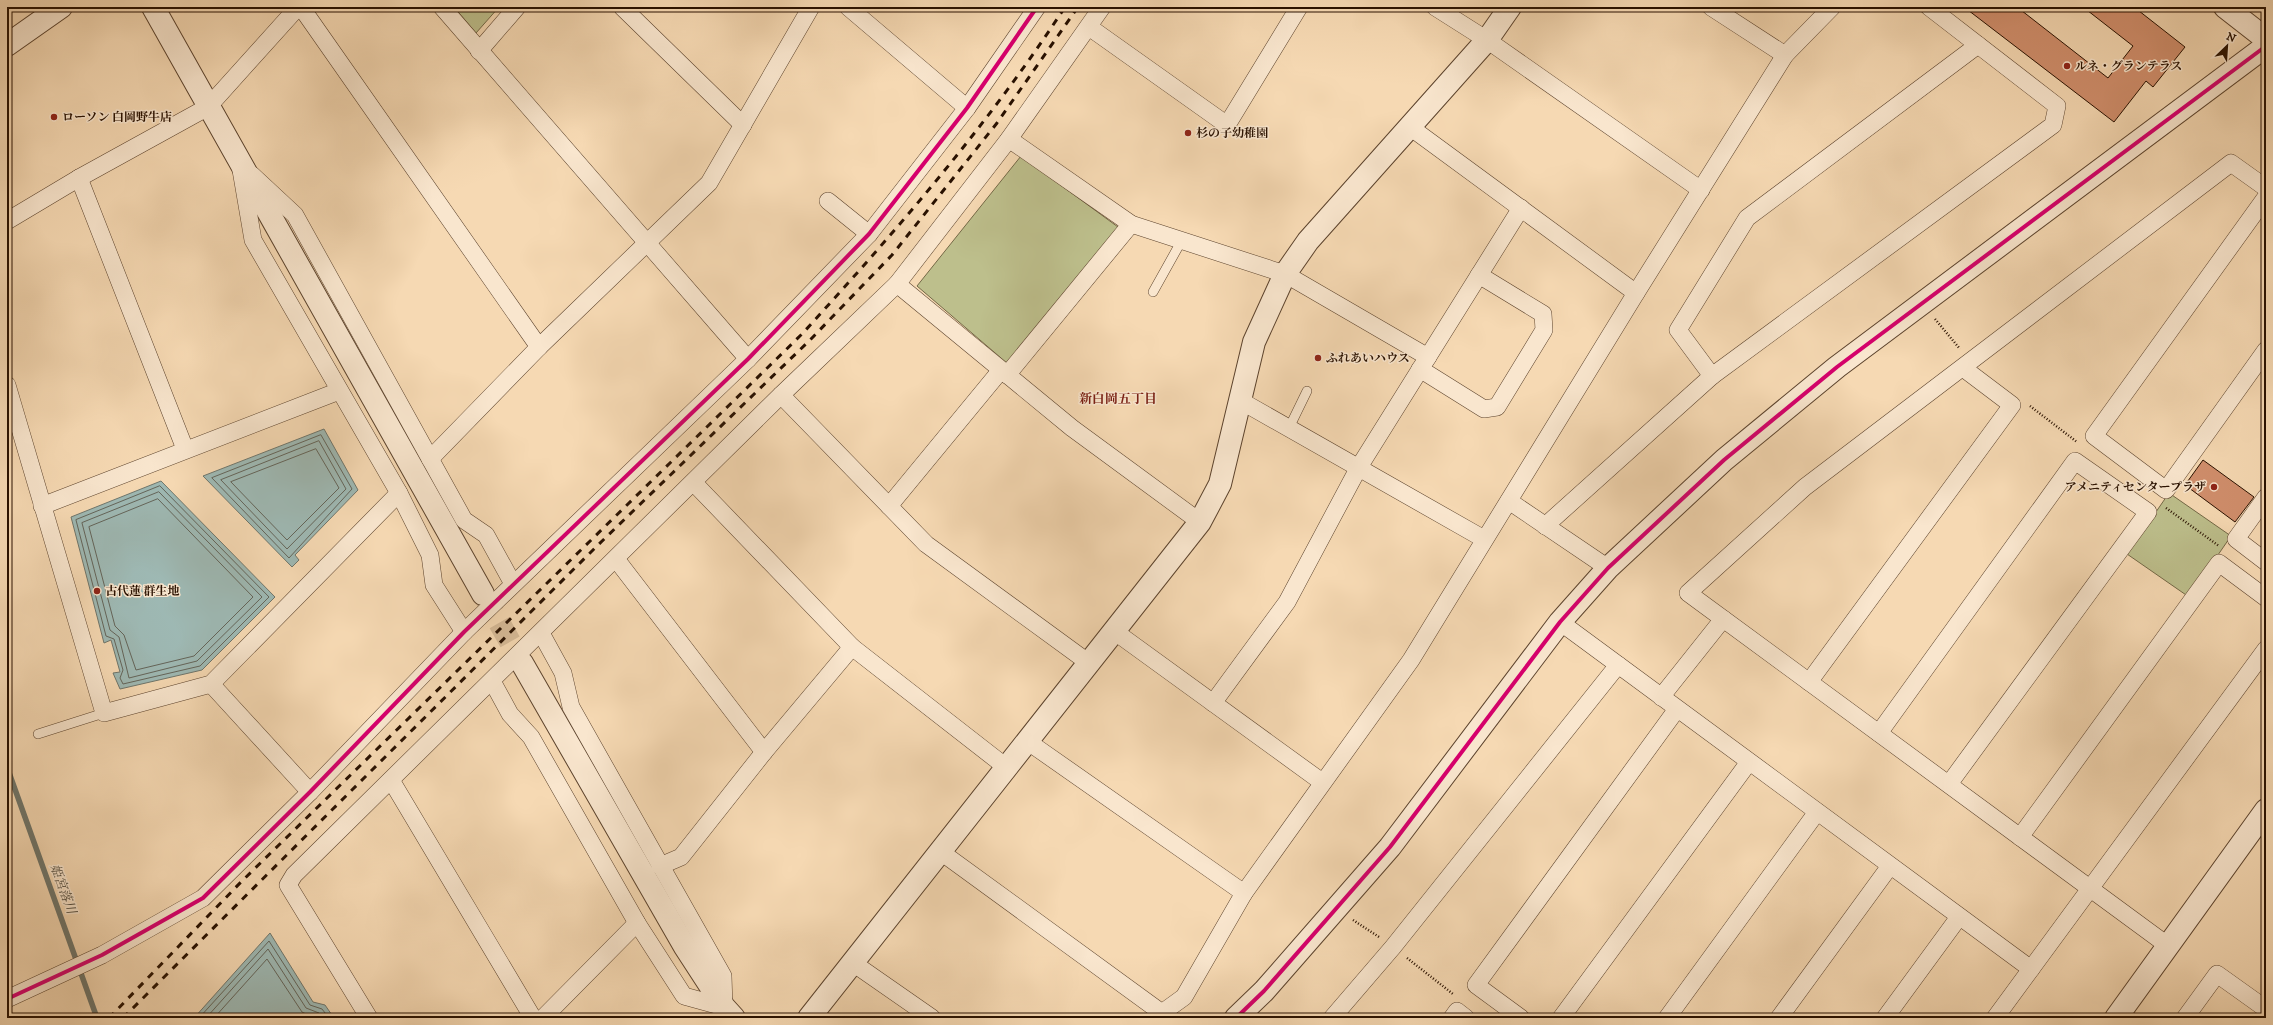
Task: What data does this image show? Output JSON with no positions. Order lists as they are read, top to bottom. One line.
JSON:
{"districts":["新白岡五丁目"],"water":["姫宮落川"],"places":["ルネ・グランテラス","ローソン 白岡野牛店","杉の子幼稚園","ふれあいハウス","アメニティセンタープラザ","古代蓮 群生地"],"north":"top right"}
